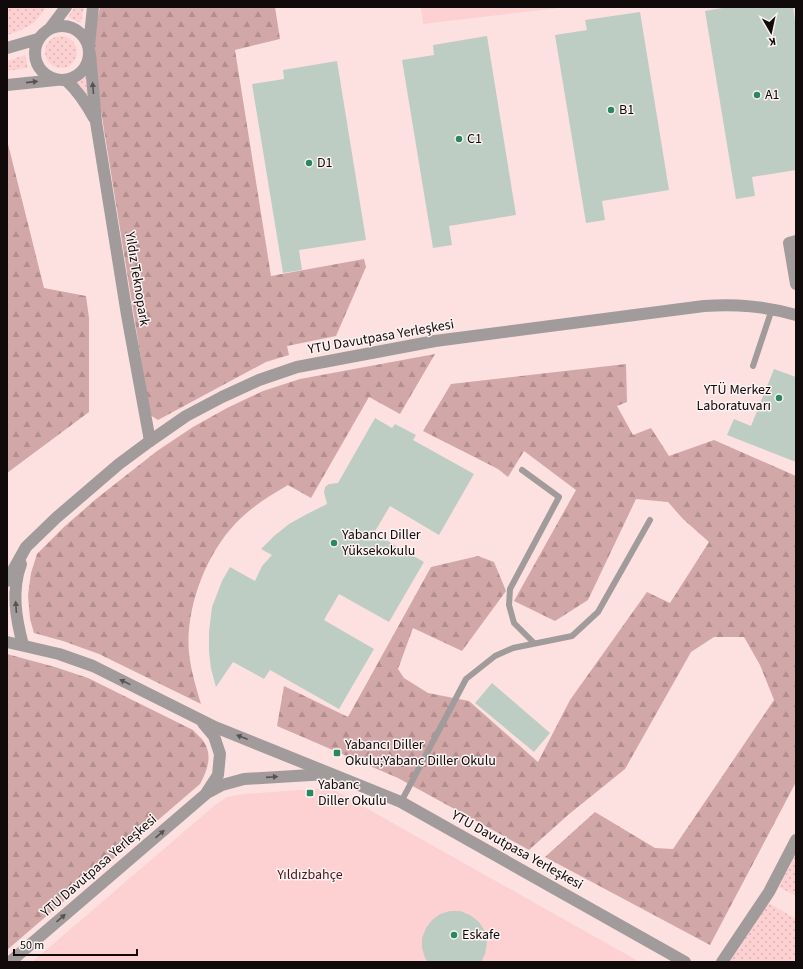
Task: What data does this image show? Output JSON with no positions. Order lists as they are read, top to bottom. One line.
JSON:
{"streets":{"street":["Yıldız Teknopark","YTU Davutpasa Yerleşkesi"]},"crossings":[["Yıldız Teknopark","YTU Davutpasa Yerleşkesi"]],"parks":["Yıldızbahçe"],"places":{"other":["A1","B1","C1","D1","YTÜ Merkez Laboratuvarı","Yabancı Diller Yüksekokulu","Eskafe"],"transit":["Yabancı Diller Okulu;Yabanc Diller Okulu","Yabanc Diller Okulu"]},"scale_bar":"50 m","north":"bottom"}
